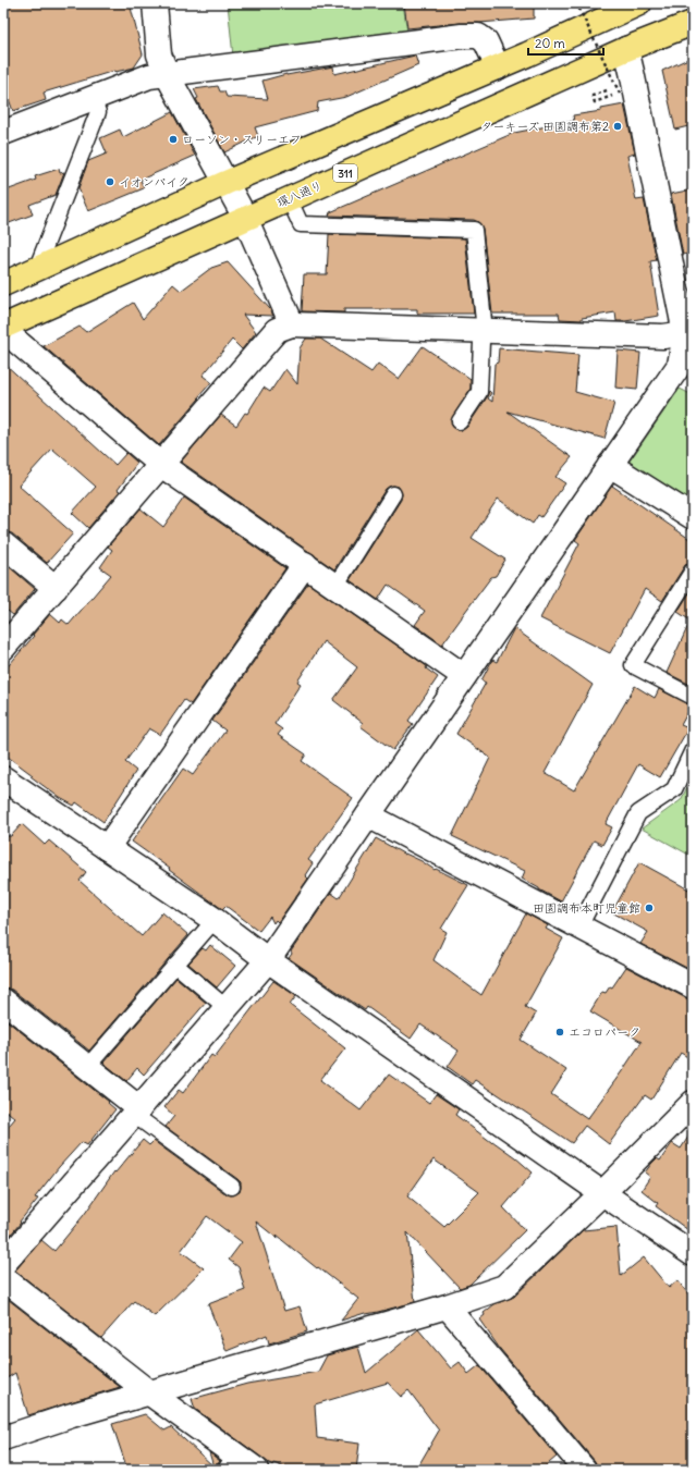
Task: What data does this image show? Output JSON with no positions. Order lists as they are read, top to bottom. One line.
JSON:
{"streets":{"main road":["311","環八通り"]},"places":["ターキーズ 田園調布第2","ローソン・スリーエフ","イオンバイク","田園調布本町児童館","エコロパーク"],"scale_bar":"20 m"}
